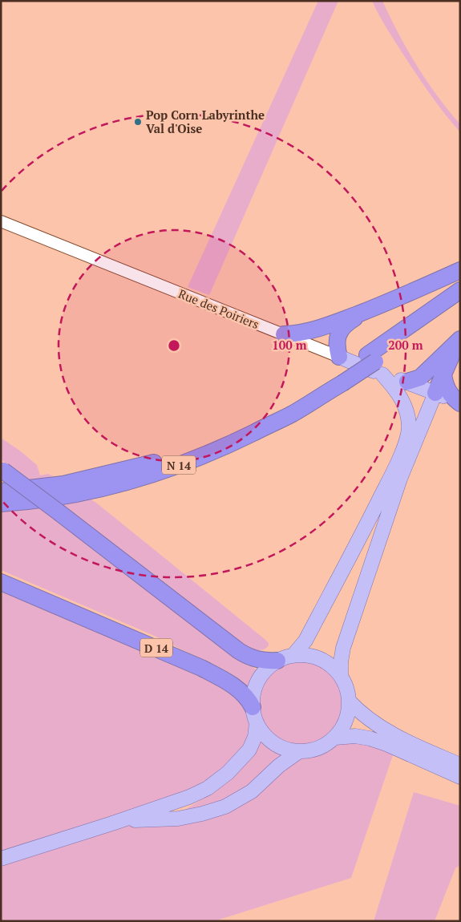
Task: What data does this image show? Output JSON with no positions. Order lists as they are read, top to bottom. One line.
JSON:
{"streets":{"highway":["N 14","D 14"],"main road":["Rue des Poiriers"]},"crossings":[["Rue des Poiriers","N 14"]],"places":["Pop Corn Labyrinthe Val d'Oise"],"rings":["100 m","200 m"]}
